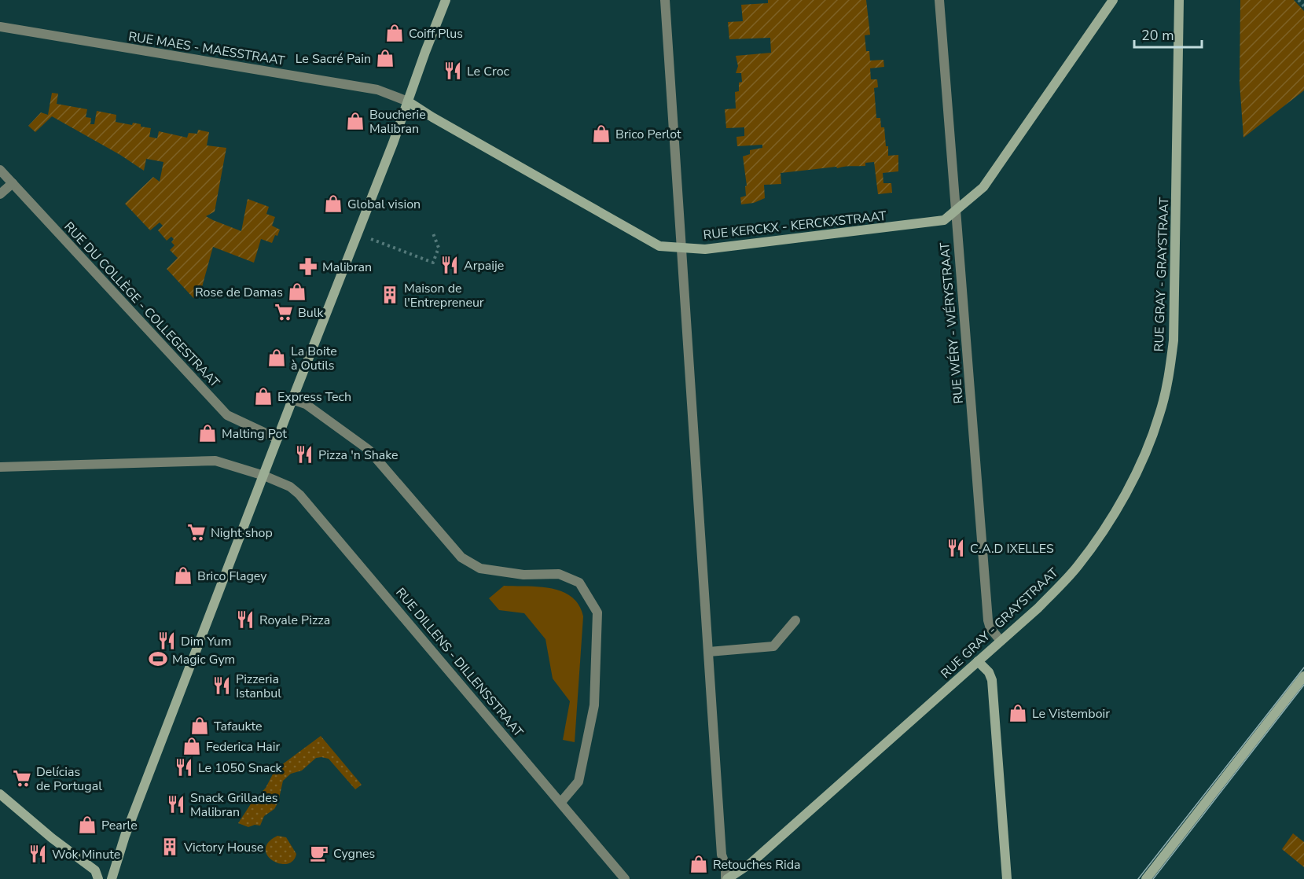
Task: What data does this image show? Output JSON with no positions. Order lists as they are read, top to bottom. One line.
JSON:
{"streets":{"street":["RUE MAES - MAESSTRAAT","RUE KERCKX - KERCKXSTRAAT","RUE GRAY - GRAYSTRAAT","RUE DU COLLÈGE - COLLEGESTRAAT","RUE WÉRY - WÉRYSTRAAT","RUE DILLENS - DILLENSSTRAAT"]},"crossings":[["RUE MAES - MAESSTRAAT","RUE KERCKX - KERCKXSTRAAT"],["RUE KERCKX - KERCKXSTRAAT","RUE WÉRY - WÉRYSTRAAT"],["RUE GRAY - GRAYSTRAAT","RUE WÉRY - WÉRYSTRAAT"]],"places":{"shop":["Coiff Plus","Le Sacré Pain","Boucherie Malibran","Brico Perlot","Global vision","Rose de Damas","La Boite à Outils","Express Tech","Malting Pot","Brico Flagey","Le Vistemboir","Tafaukte","Federica Hair","Pearle","Retouches Rida"],"restaurant":["Le Croc","Arpaije","Pizza 'n Shake","C.A.D IXELLES","Royale Pizza","Dim Yum","Pizzeria Istanbul","Le 1050 Snack","Snack Grillades Malibran","Wok Minute"],"pharmacy":["Malibran"],"building":["Maison de l'Entrepreneur","Victory House"],"supermarket":["Bulk","Night shop","Delícias de Portugal"],"sports":["Magic Gym"],"cafe":["Cygnes"]},"scale_bar":"20 m"}
